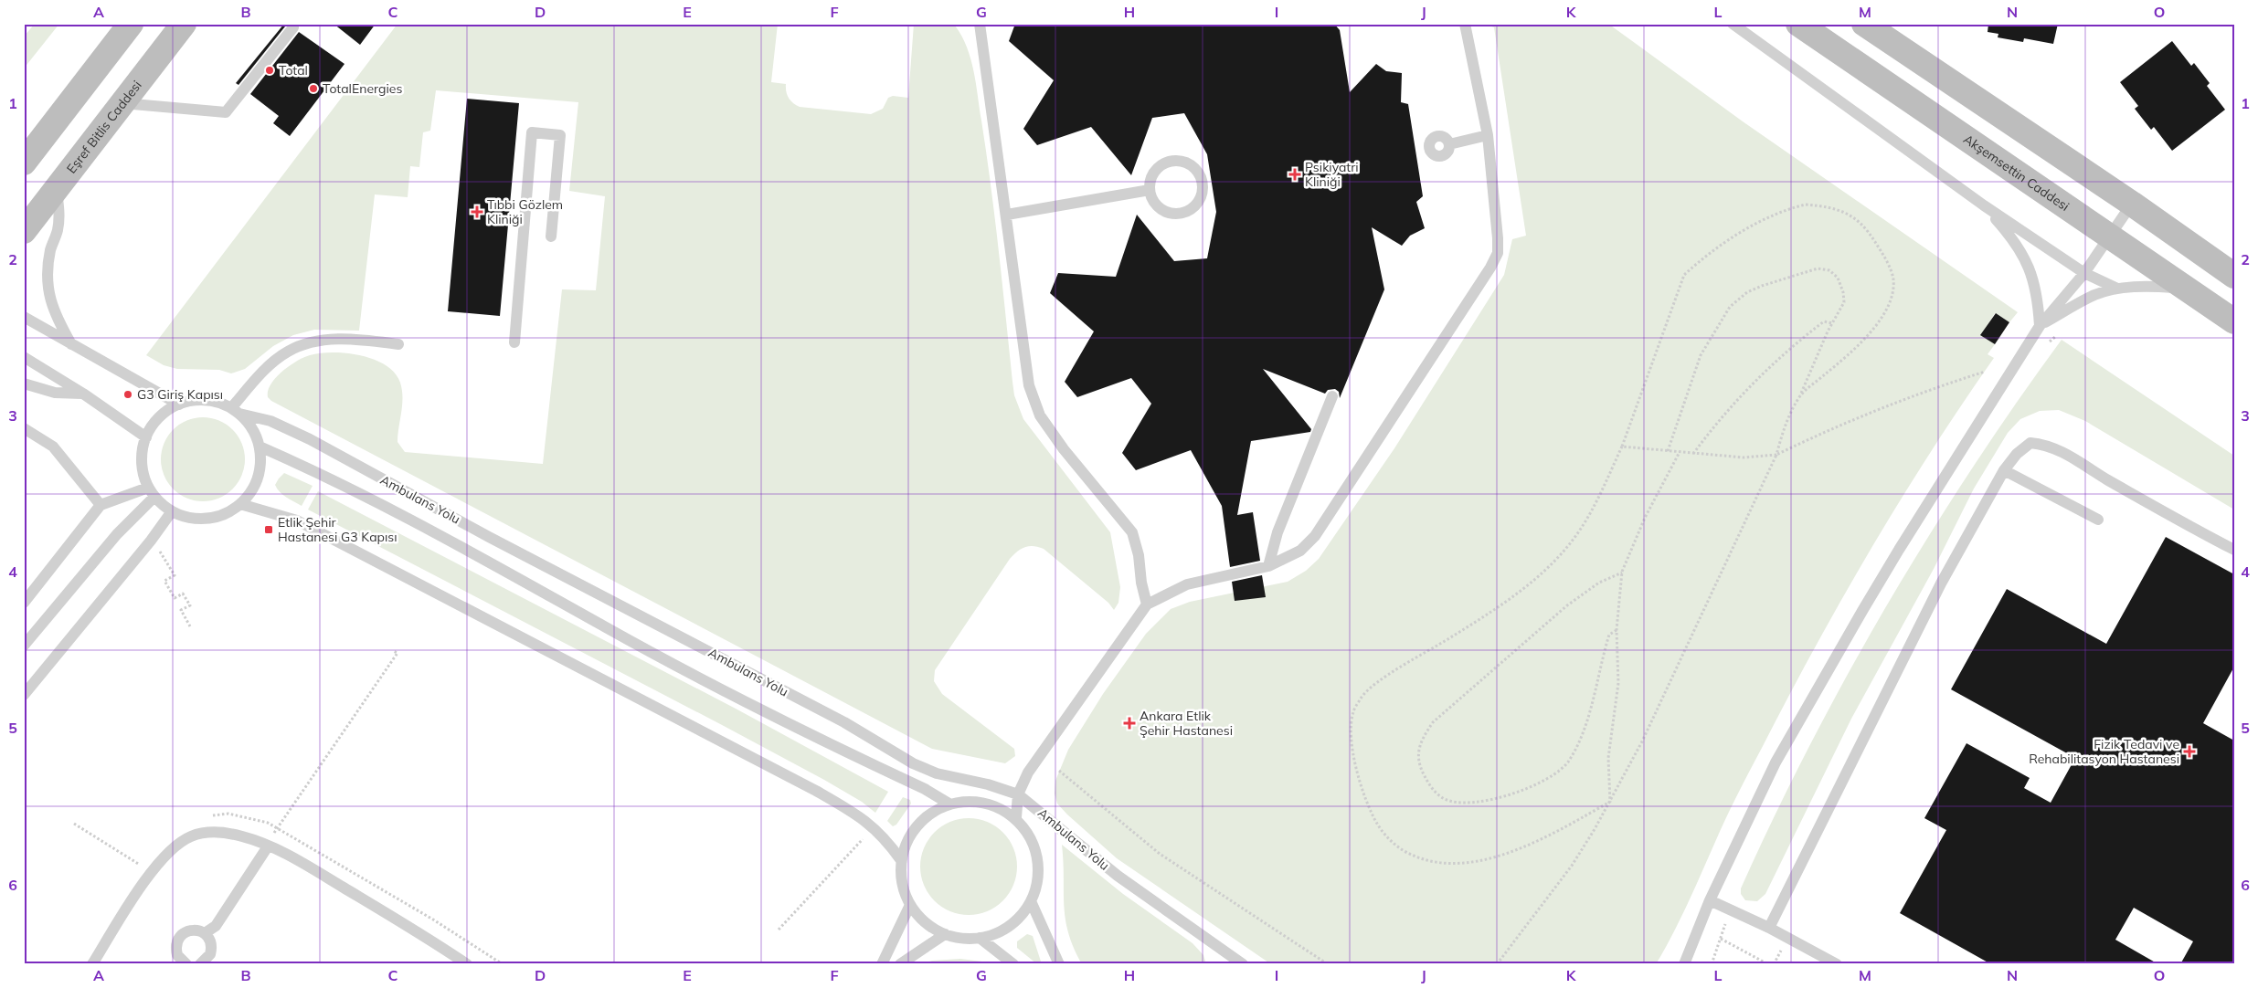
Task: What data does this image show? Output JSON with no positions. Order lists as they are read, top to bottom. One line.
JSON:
{"streets":{"main road":["Eşref Bitlis Caddesi","Akşemsettin Caddesi"],"lane":["Ambulans Yolu"]},"places":{"other":["Total","TotalEnergies","G3 Giriş Kapısı"],"health":["Psikiyatri Kliniği","Tıbbi Gözlem Kliniği","Ankara Etlik Şehir Hastanesi","Fizik Tedavi ve Rehabilitasyon Hastanesi"],"transit":["Etlik Şehir Hastanesi G3 Kapısı"]},"grid":{"columns":["A","B","C","D","E","F","G","H","I","J","K","L","M","N","O"],"rows":["1","2","3","4","5","6"]}}
